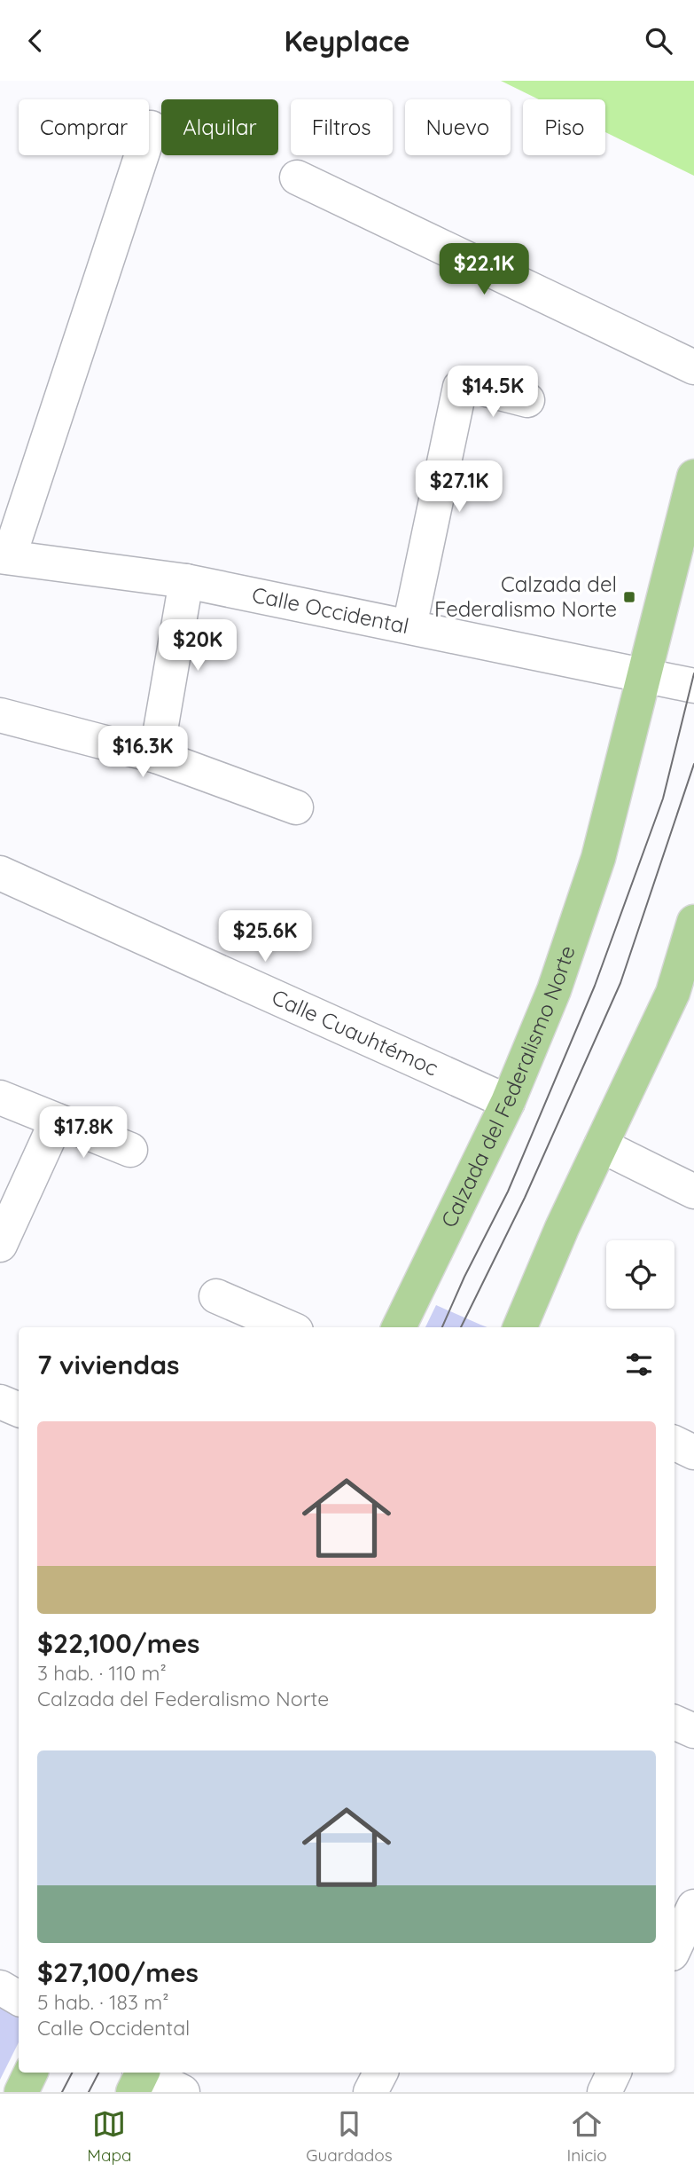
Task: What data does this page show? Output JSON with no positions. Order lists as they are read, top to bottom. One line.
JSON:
{"streets":{"main road":["Calzada del Federalismo Norte"],"street":["Calle Occidental","Calle Cuauhtémoc"]},"crossings":[["Calle Occidental","Calzada del Federalismo Norte"],["Calle Cuauhtémoc","Calzada del Federalismo Norte"]],"places":{"transit":["Calzada del Federalismo Norte"]},"page":{"header":"Keyplace","chip":["Comprar","Alquilar","Filtros","Nuevo","Piso"],"price":["$22.1K","$14.5K","$27.1K","$20K","$16.3K","$25.6K","$17.8K"],"heading":"7 viviendas","list":[{"name":"$22,100/mes","note":"3 hab. · 110 m² · Calzada del Federalismo Norte"},{"name":"$27,100/mes","note":"5 hab. · 183 m² · Calle Occidental"}],"tabs":["Mapa","Guardados","Inicio"]}}
